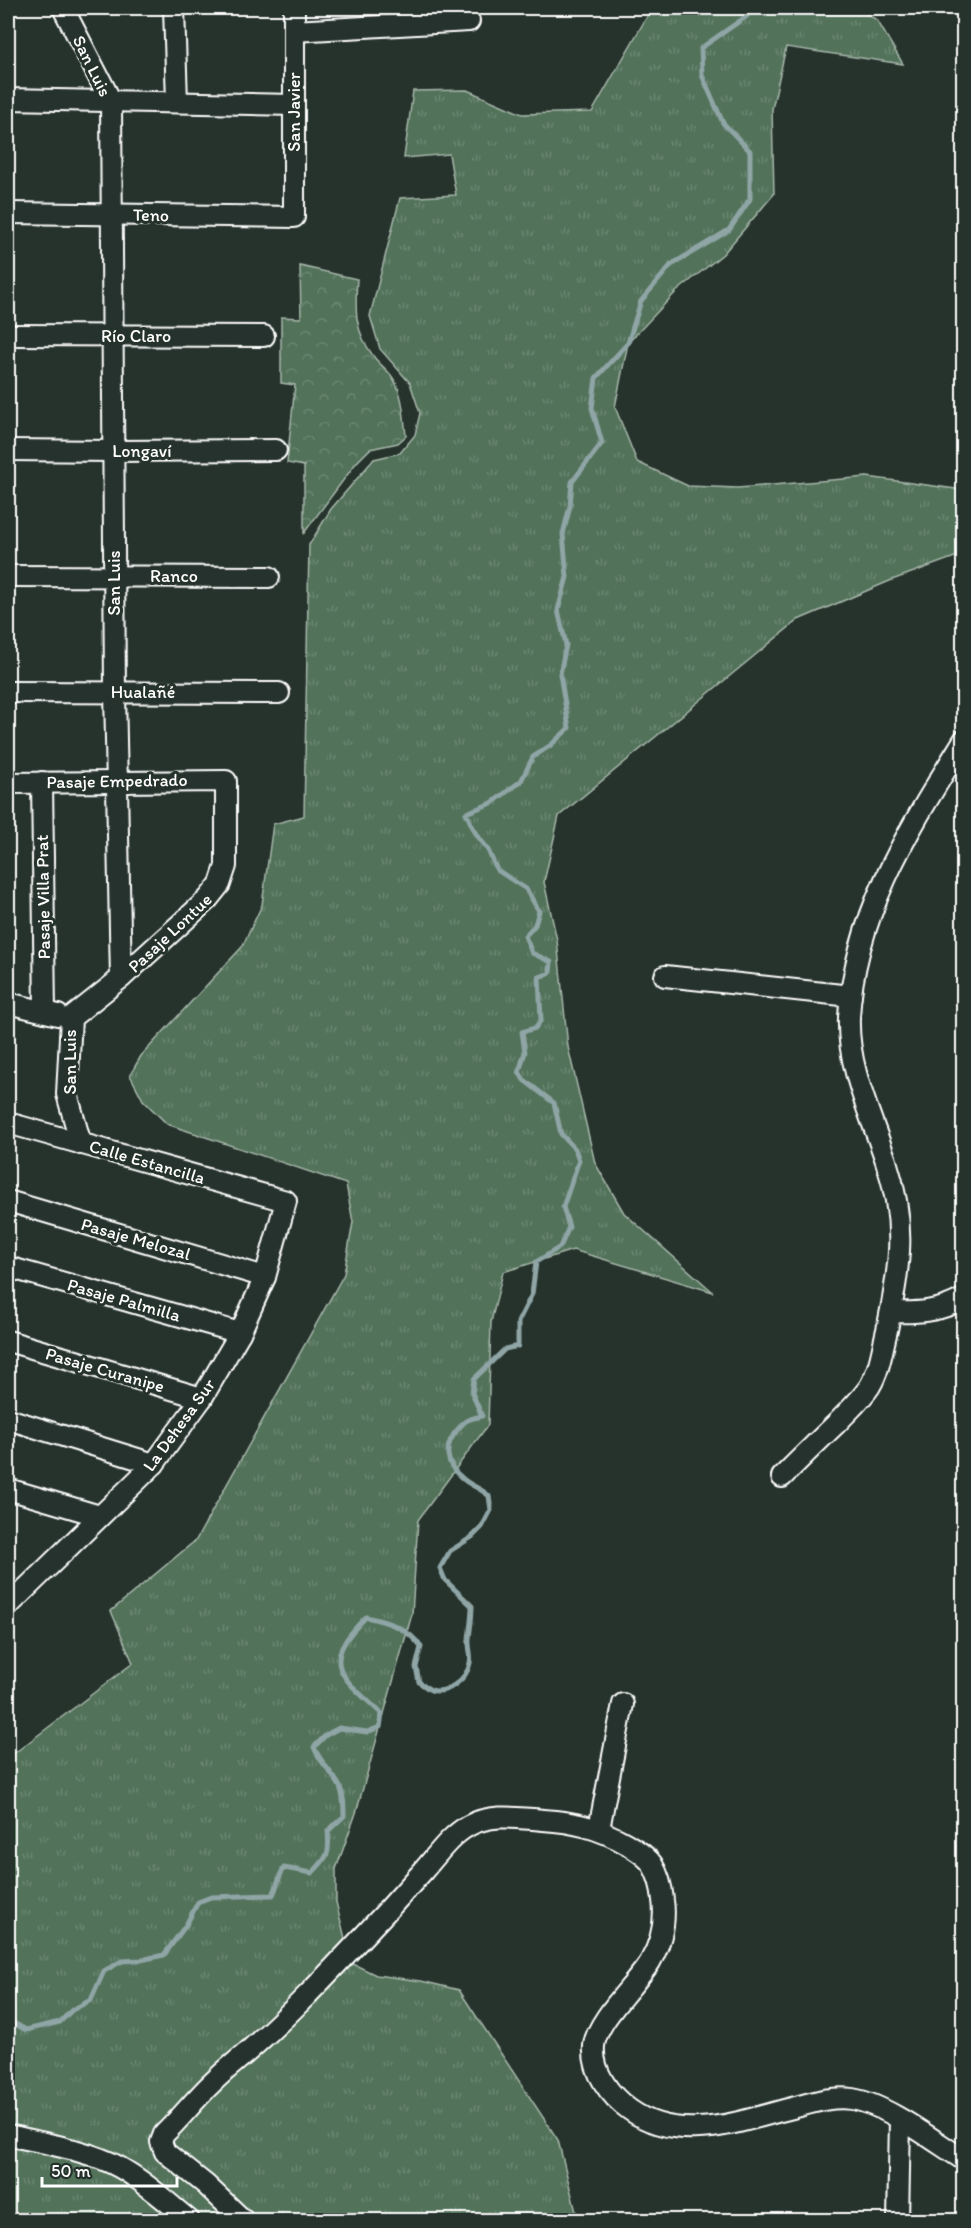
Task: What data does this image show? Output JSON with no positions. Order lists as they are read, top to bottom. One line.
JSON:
{"streets":{"street":["San Luis","San Javier","Teno","Río Claro","Longaví","Ranco","Hualañé","Pasaje Empedrado","Pasaje Villa Prat","Pasaje Lontue","Calle Estancilla","Pasaje Melozal","Pasaje Palmilla","Pasaje Curanipe","La Dehesa Sur"]},"crossings":[["San Luis","Teno"],["San Luis","Río Claro"],["San Luis","Longaví"],["San Luis","Ranco"],["San Luis","Hualañé"],["San Luis","Pasaje Empedrado"],["San Luis","Pasaje Lontue"],["San Luis","Calle Estancilla"],["San Javier","Teno"],["Pasaje Empedrado","Pasaje Villa Prat"],["Pasaje Empedrado","Pasaje Lontue"],["Calle Estancilla","La Dehesa Sur"],["Pasaje Melozal","La Dehesa Sur"],["Pasaje Palmilla","La Dehesa Sur"],["Pasaje Curanipe","La Dehesa Sur"]],"scale_bar":"50 m"}
